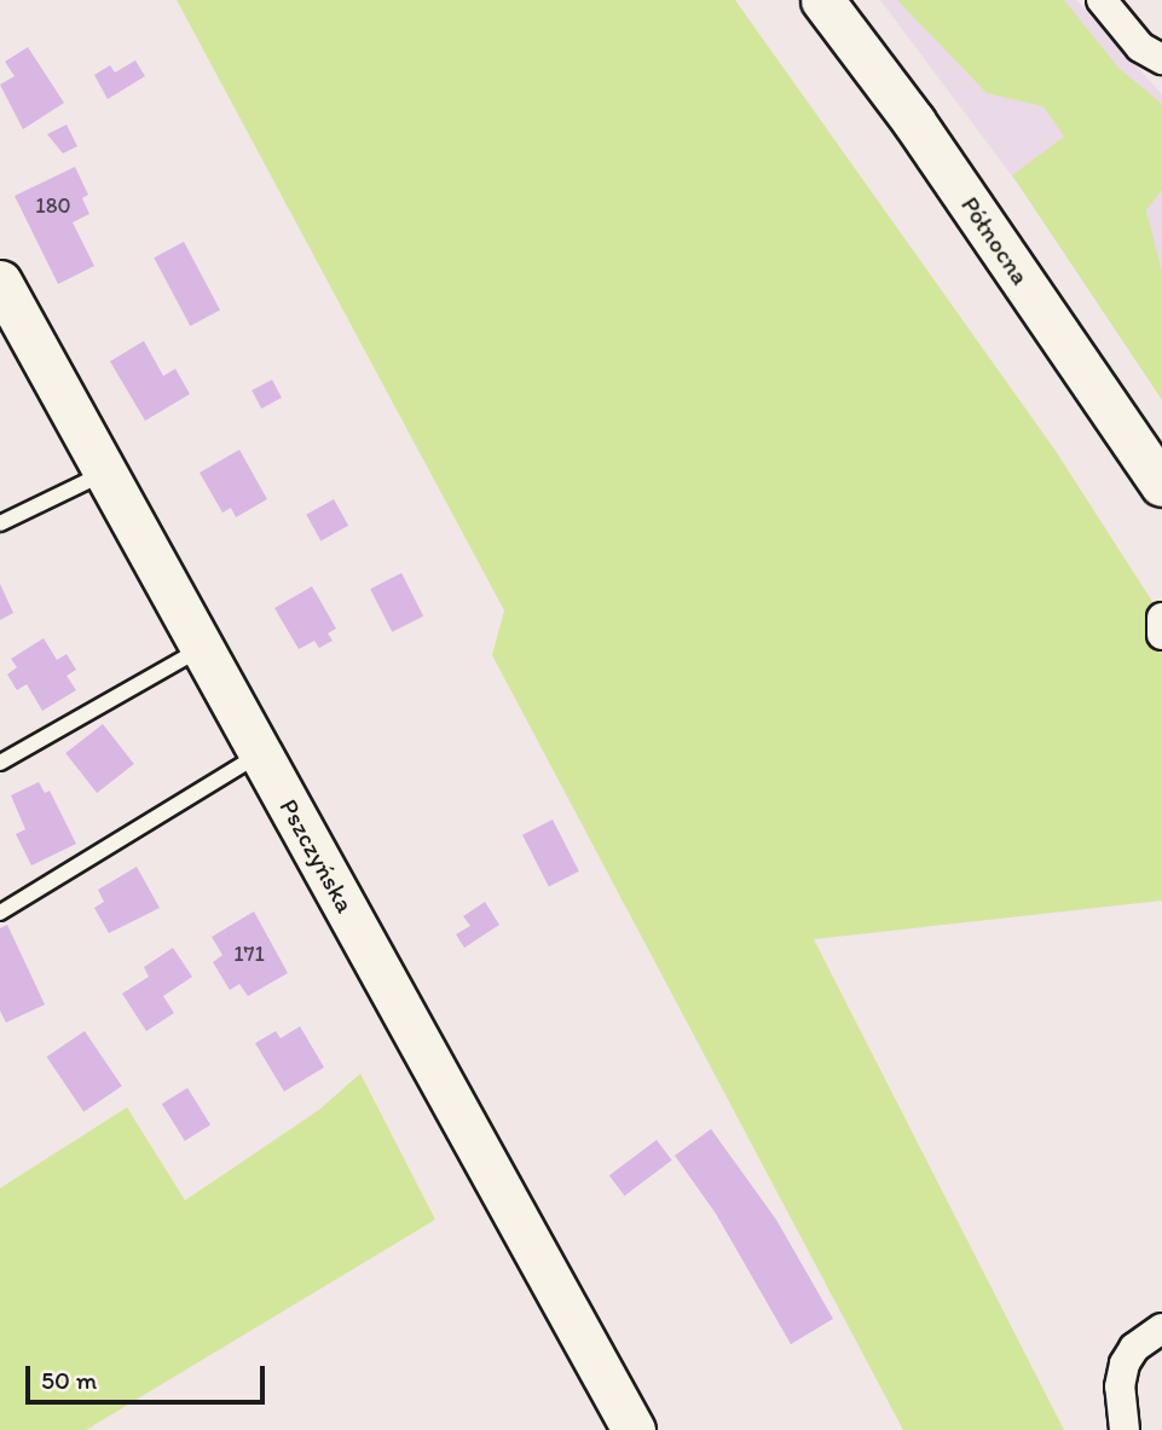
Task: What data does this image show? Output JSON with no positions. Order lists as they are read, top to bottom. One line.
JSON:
{"streets":{"street":["Północna","Pszczyńska"]},"house_numbers":["180","171"],"scale_bar":"50 m"}
